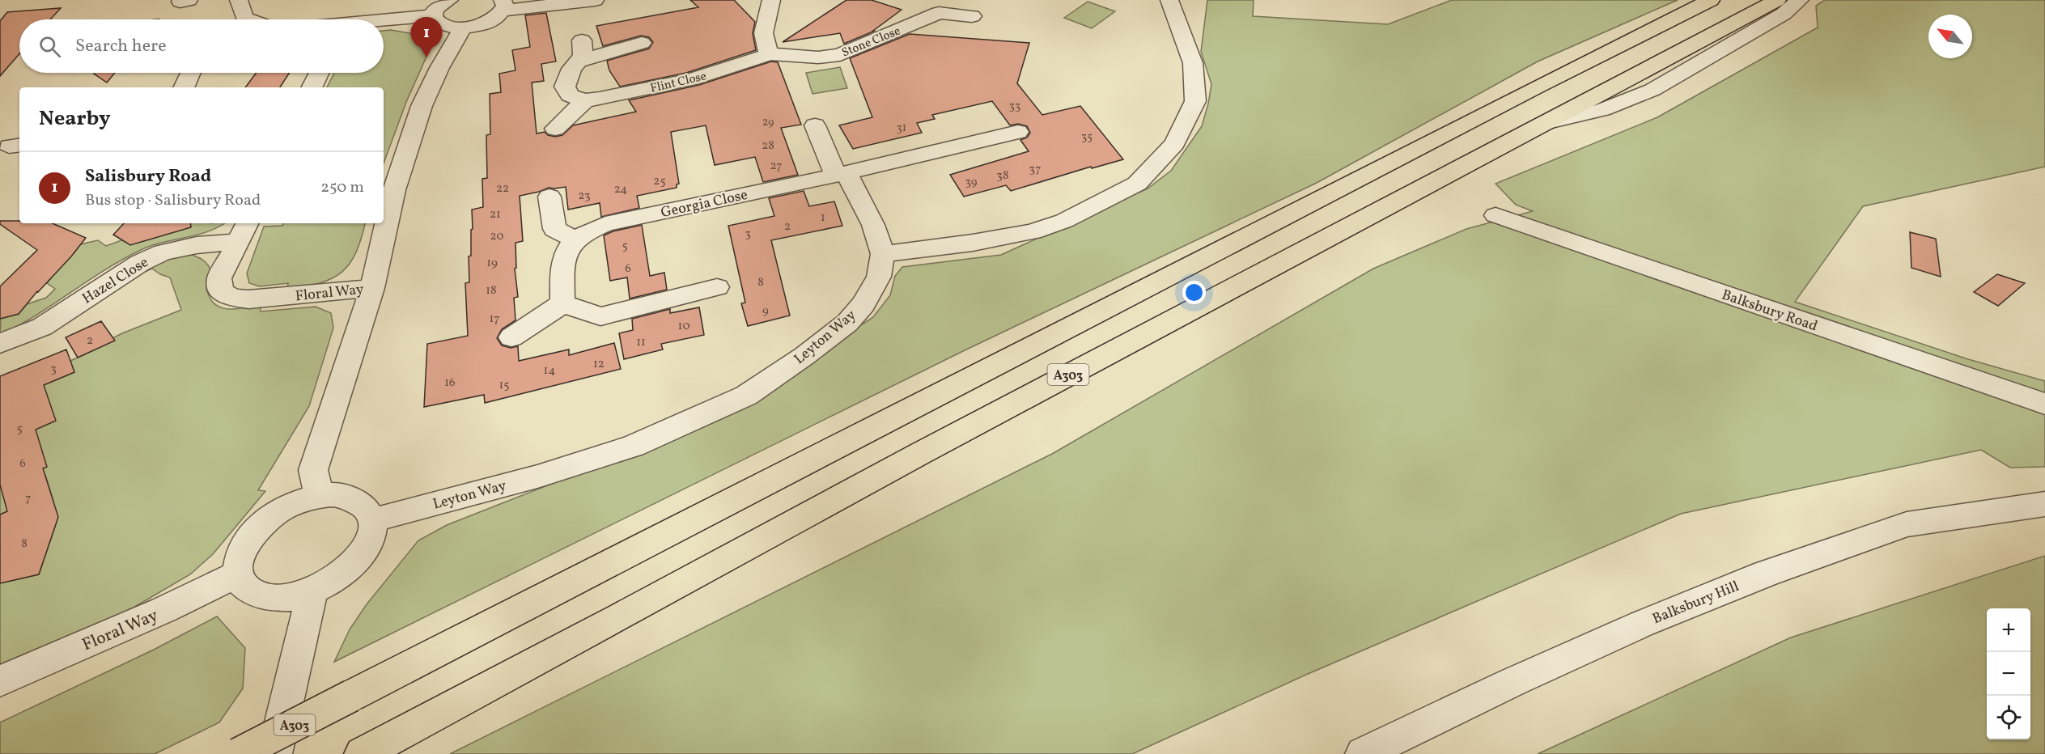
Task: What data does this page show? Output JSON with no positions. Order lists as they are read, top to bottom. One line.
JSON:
{"streets":{"highway":["A303"],"street":["Stone Close","Flint Close","Georgia Close","Hazel Close","Floral Way","Balksbury Road","Leyton Way","Balksbury Hill"]},"crossings":[["Stone Close","Flint Close"],["Hazel Close","Floral Way"],["Floral Way","Leyton Way"]],"house_numbers":["33","29","31","35","28","27","37","38","25","39","22","24","23","21","1","2","3","20","5","19","6","8","18","9","17","10","2","11","12","3","14","16","15","5","6","7","8"],"north":"top left","page":{"pins":"1","search":"Search here","heading":"Nearby","list":[{"mark":"1","name":"Salisbury Road","note":"Bus stop · Salisbury Road","value":"250 m"}],"map_buttons":["+","−"]}}
